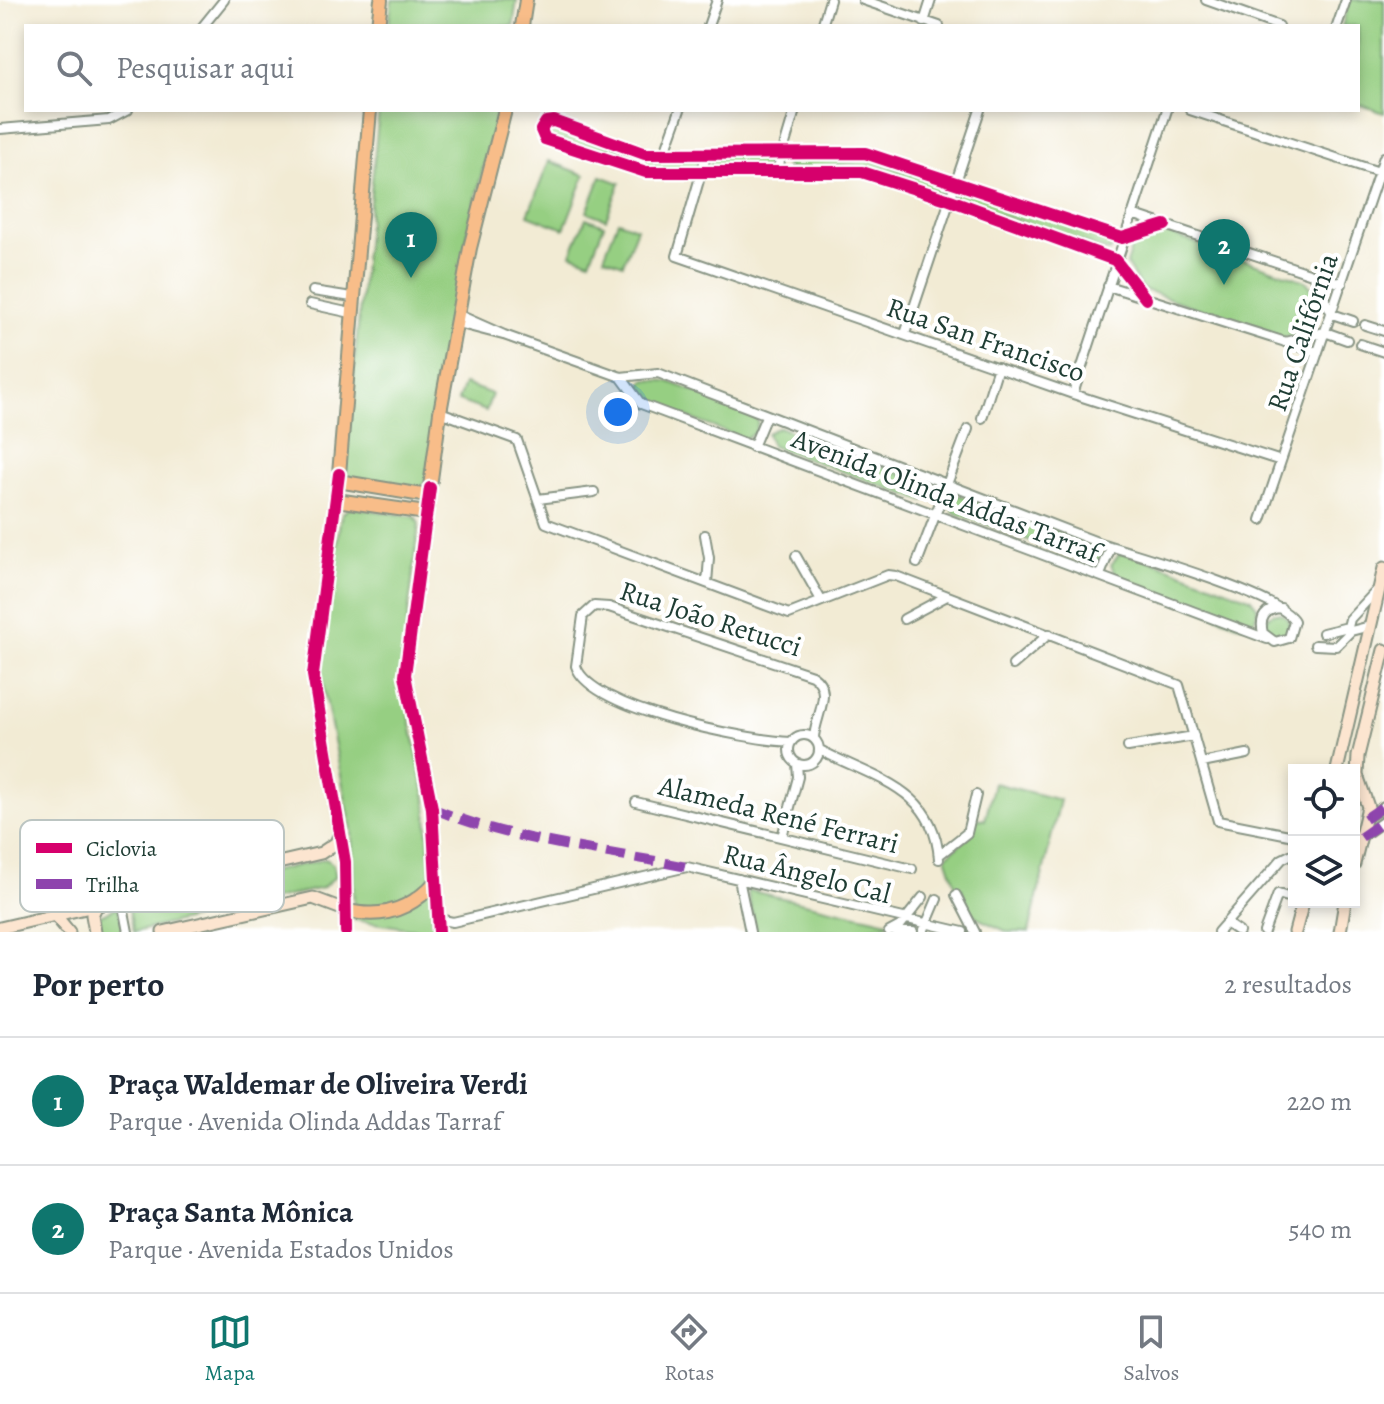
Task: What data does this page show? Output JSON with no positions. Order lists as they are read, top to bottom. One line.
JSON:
{"streets":{"street":["Rua Califórnia","Rua San Francisco","Avenida Olinda Addas Tarraf","Rua João Retucci","Alameda René Ferrari","Rua Ângelo Cal"]},"crossings":[["Rua Califórnia","Rua San Francisco"]],"legend":["Ciclovia","Trilha"],"page":{"search":"Pesquisar aqui","pins":["1","2"],"heading":["Por perto","2 resultados"],"list":[{"mark":"1","name":"Praça Waldemar de Oliveira Verdi","note":"Parque · Avenida Olinda Addas Tarraf","value":"220 m"},{"mark":"2","name":"Praça Santa Mônica","note":"Parque · Avenida Estados Unidos","value":"540 m"}],"nav":["Mapa","Rotas","Salvos"]}}
